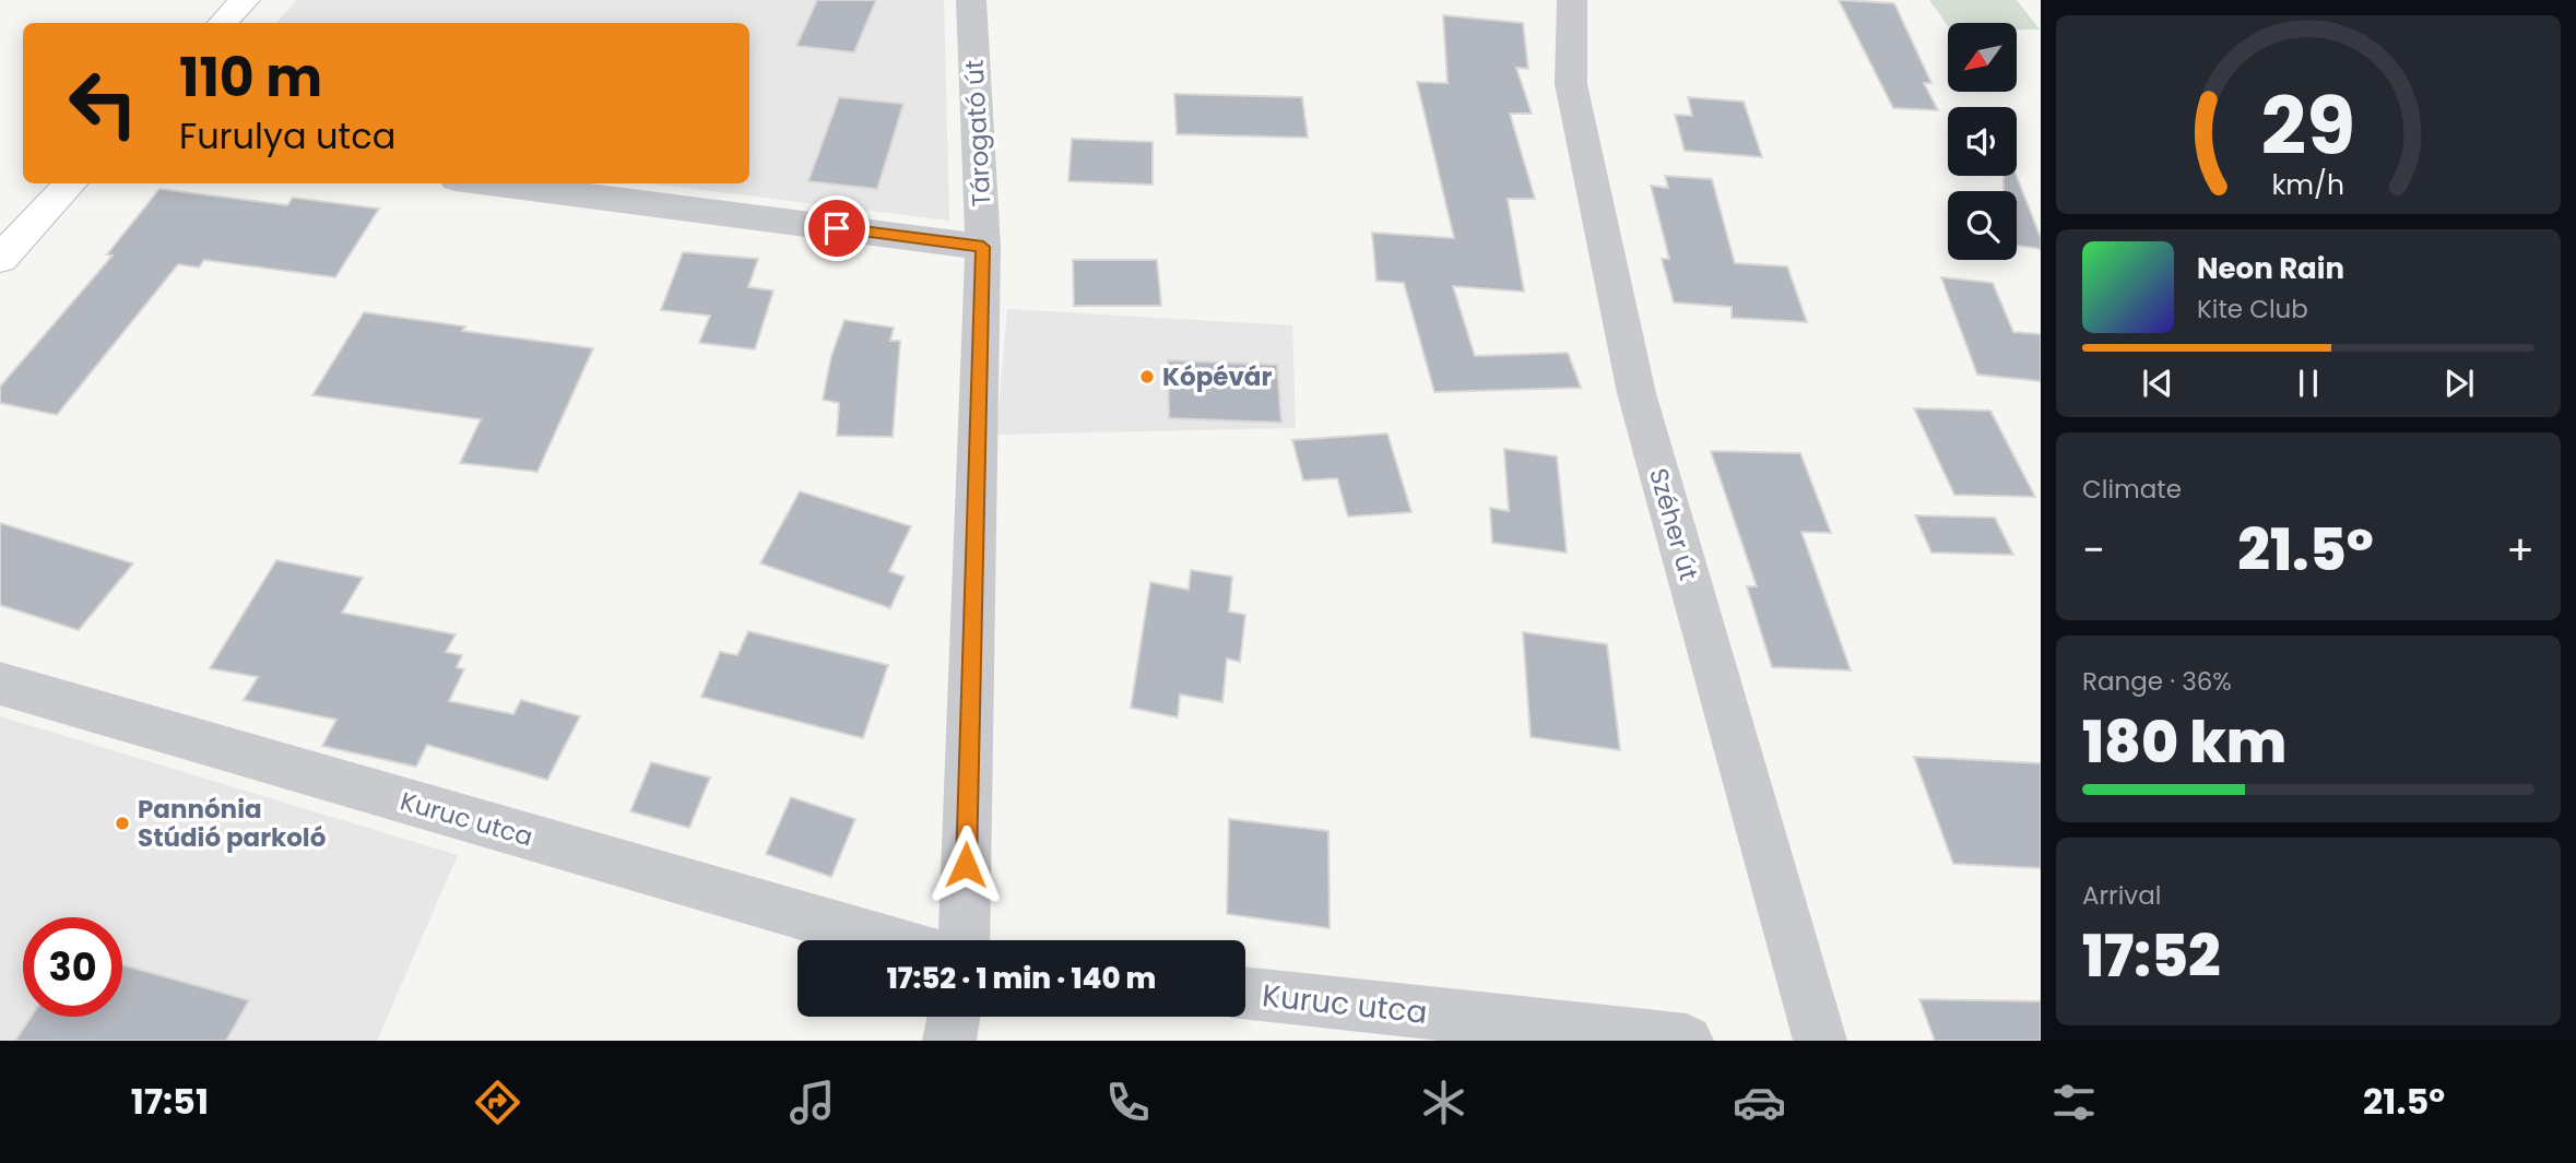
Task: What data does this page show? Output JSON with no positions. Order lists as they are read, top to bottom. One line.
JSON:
{"streets":{"street":["Tárogató út","Széher út","Kuruc utca"]},"places":["Kópévár","Pannónia Stúdió parkoló"],"north":"bottom left","page":{"turn":["110 m","Furulya utca"],"song":["Neon Rain","Kite Club"],"tile":["Climate",["Range · 36%","180 km"],["Arrival","17:52"]],"heat":["−","21.5°","+"],"limit":"30","trip":"17:52 · 1 min · 140 m","tabs":["17:51","21.5°"],"gauge":["29","km/h"]}}
